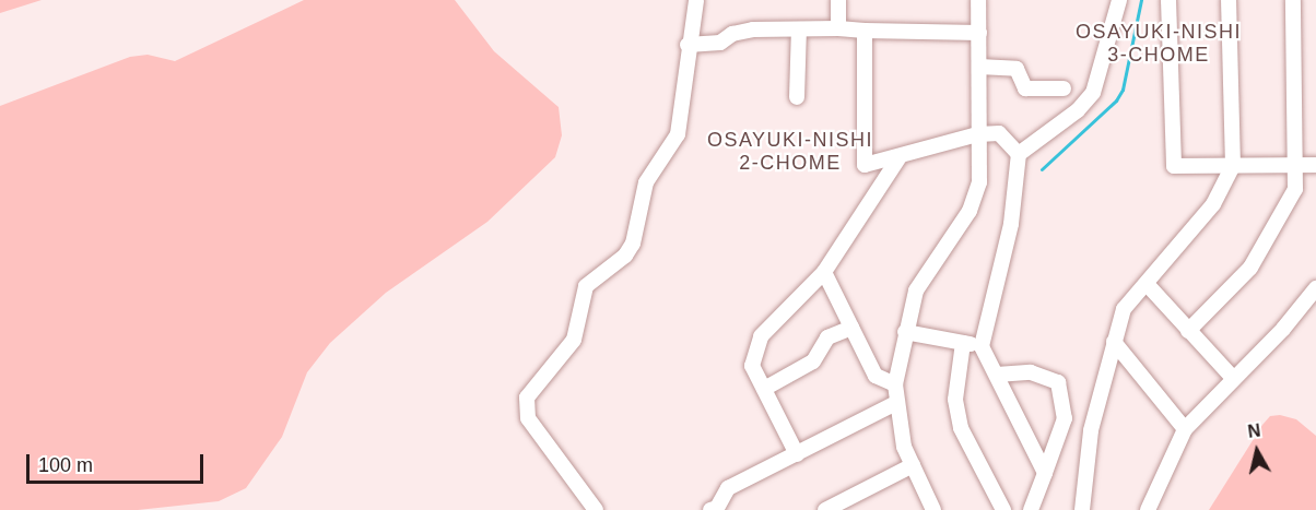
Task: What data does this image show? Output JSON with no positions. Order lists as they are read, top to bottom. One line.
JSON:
{"districts":["OSAYUKI-NISHI 3-CHOME","OSAYUKI-NISHI 2-CHOME"],"scale_bar":"100 m","north":"top"}
